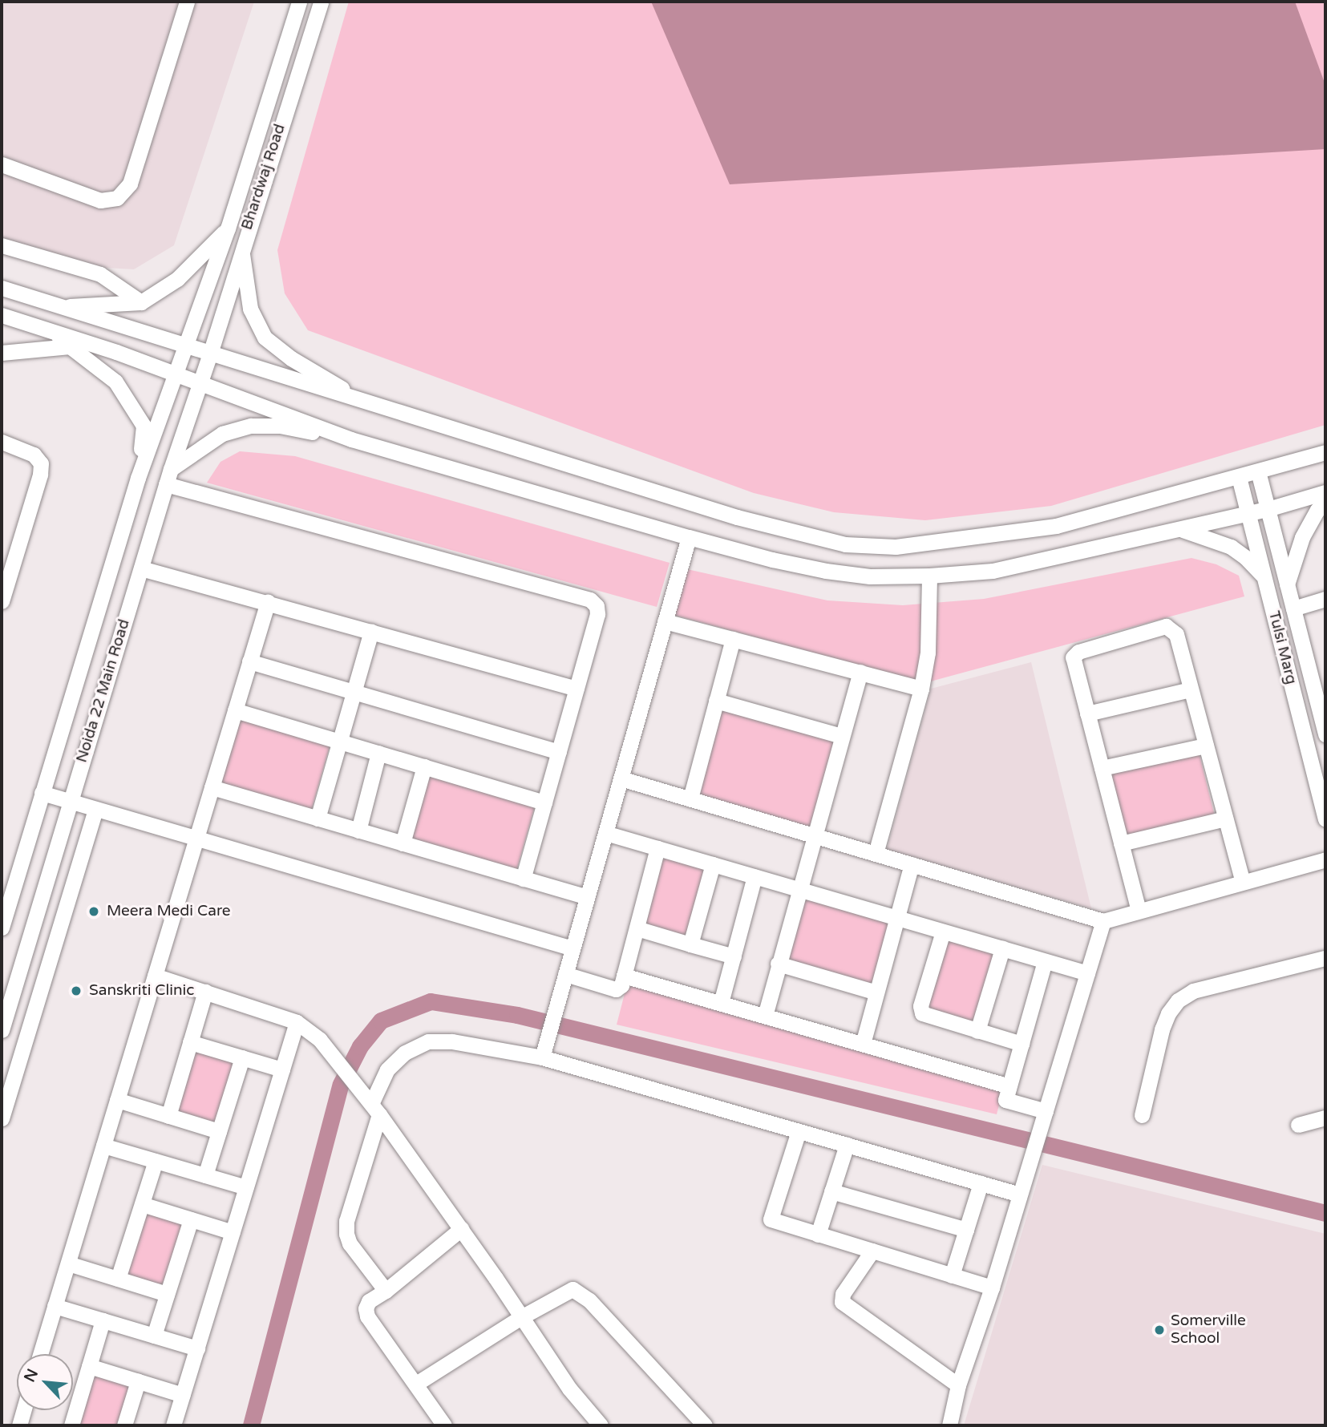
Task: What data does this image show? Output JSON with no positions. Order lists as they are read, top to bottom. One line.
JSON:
{"streets":{"street":["Bhardwaj Road","Tulsi Marg","Noida 22 Main Road"]},"crossings":[["Bhardwaj Road","Noida 22 Main Road"]],"places":["Meera Medi Care","Sanskriti Clinic","Somerville School"],"north":"top left"}
